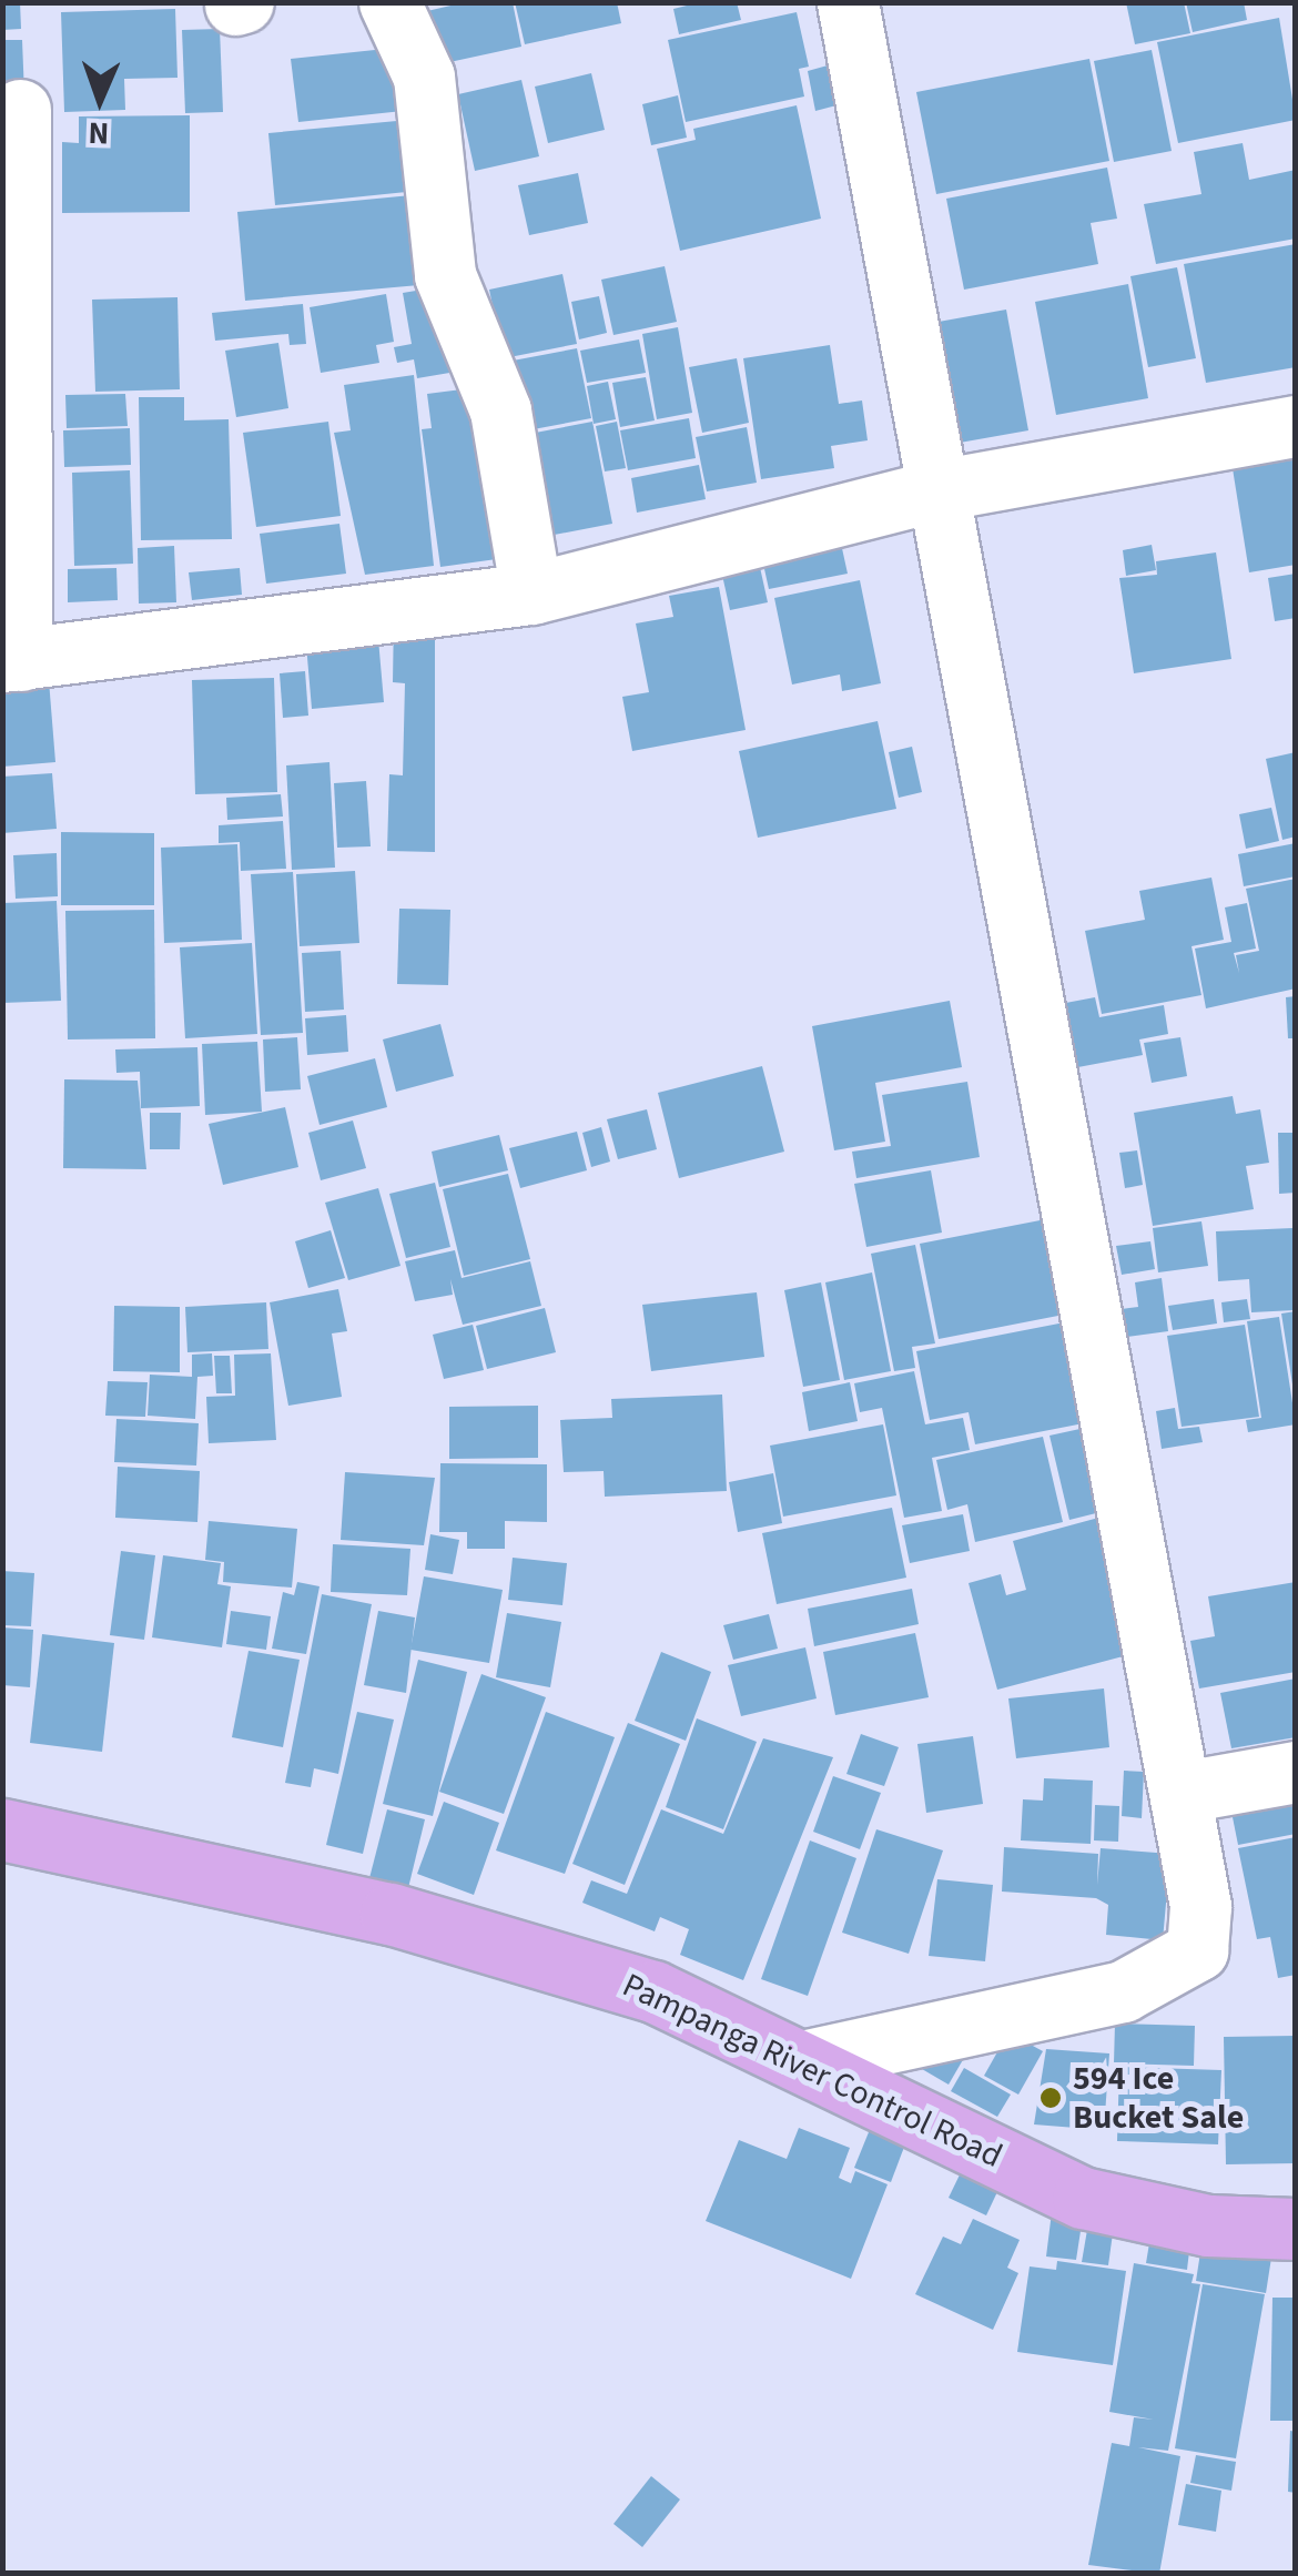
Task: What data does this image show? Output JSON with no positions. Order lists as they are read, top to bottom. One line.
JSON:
{"streets":{"main road":["Pampanga River Control Road"]},"places":["594 Ice Bucket Sale"],"north":"bottom"}
